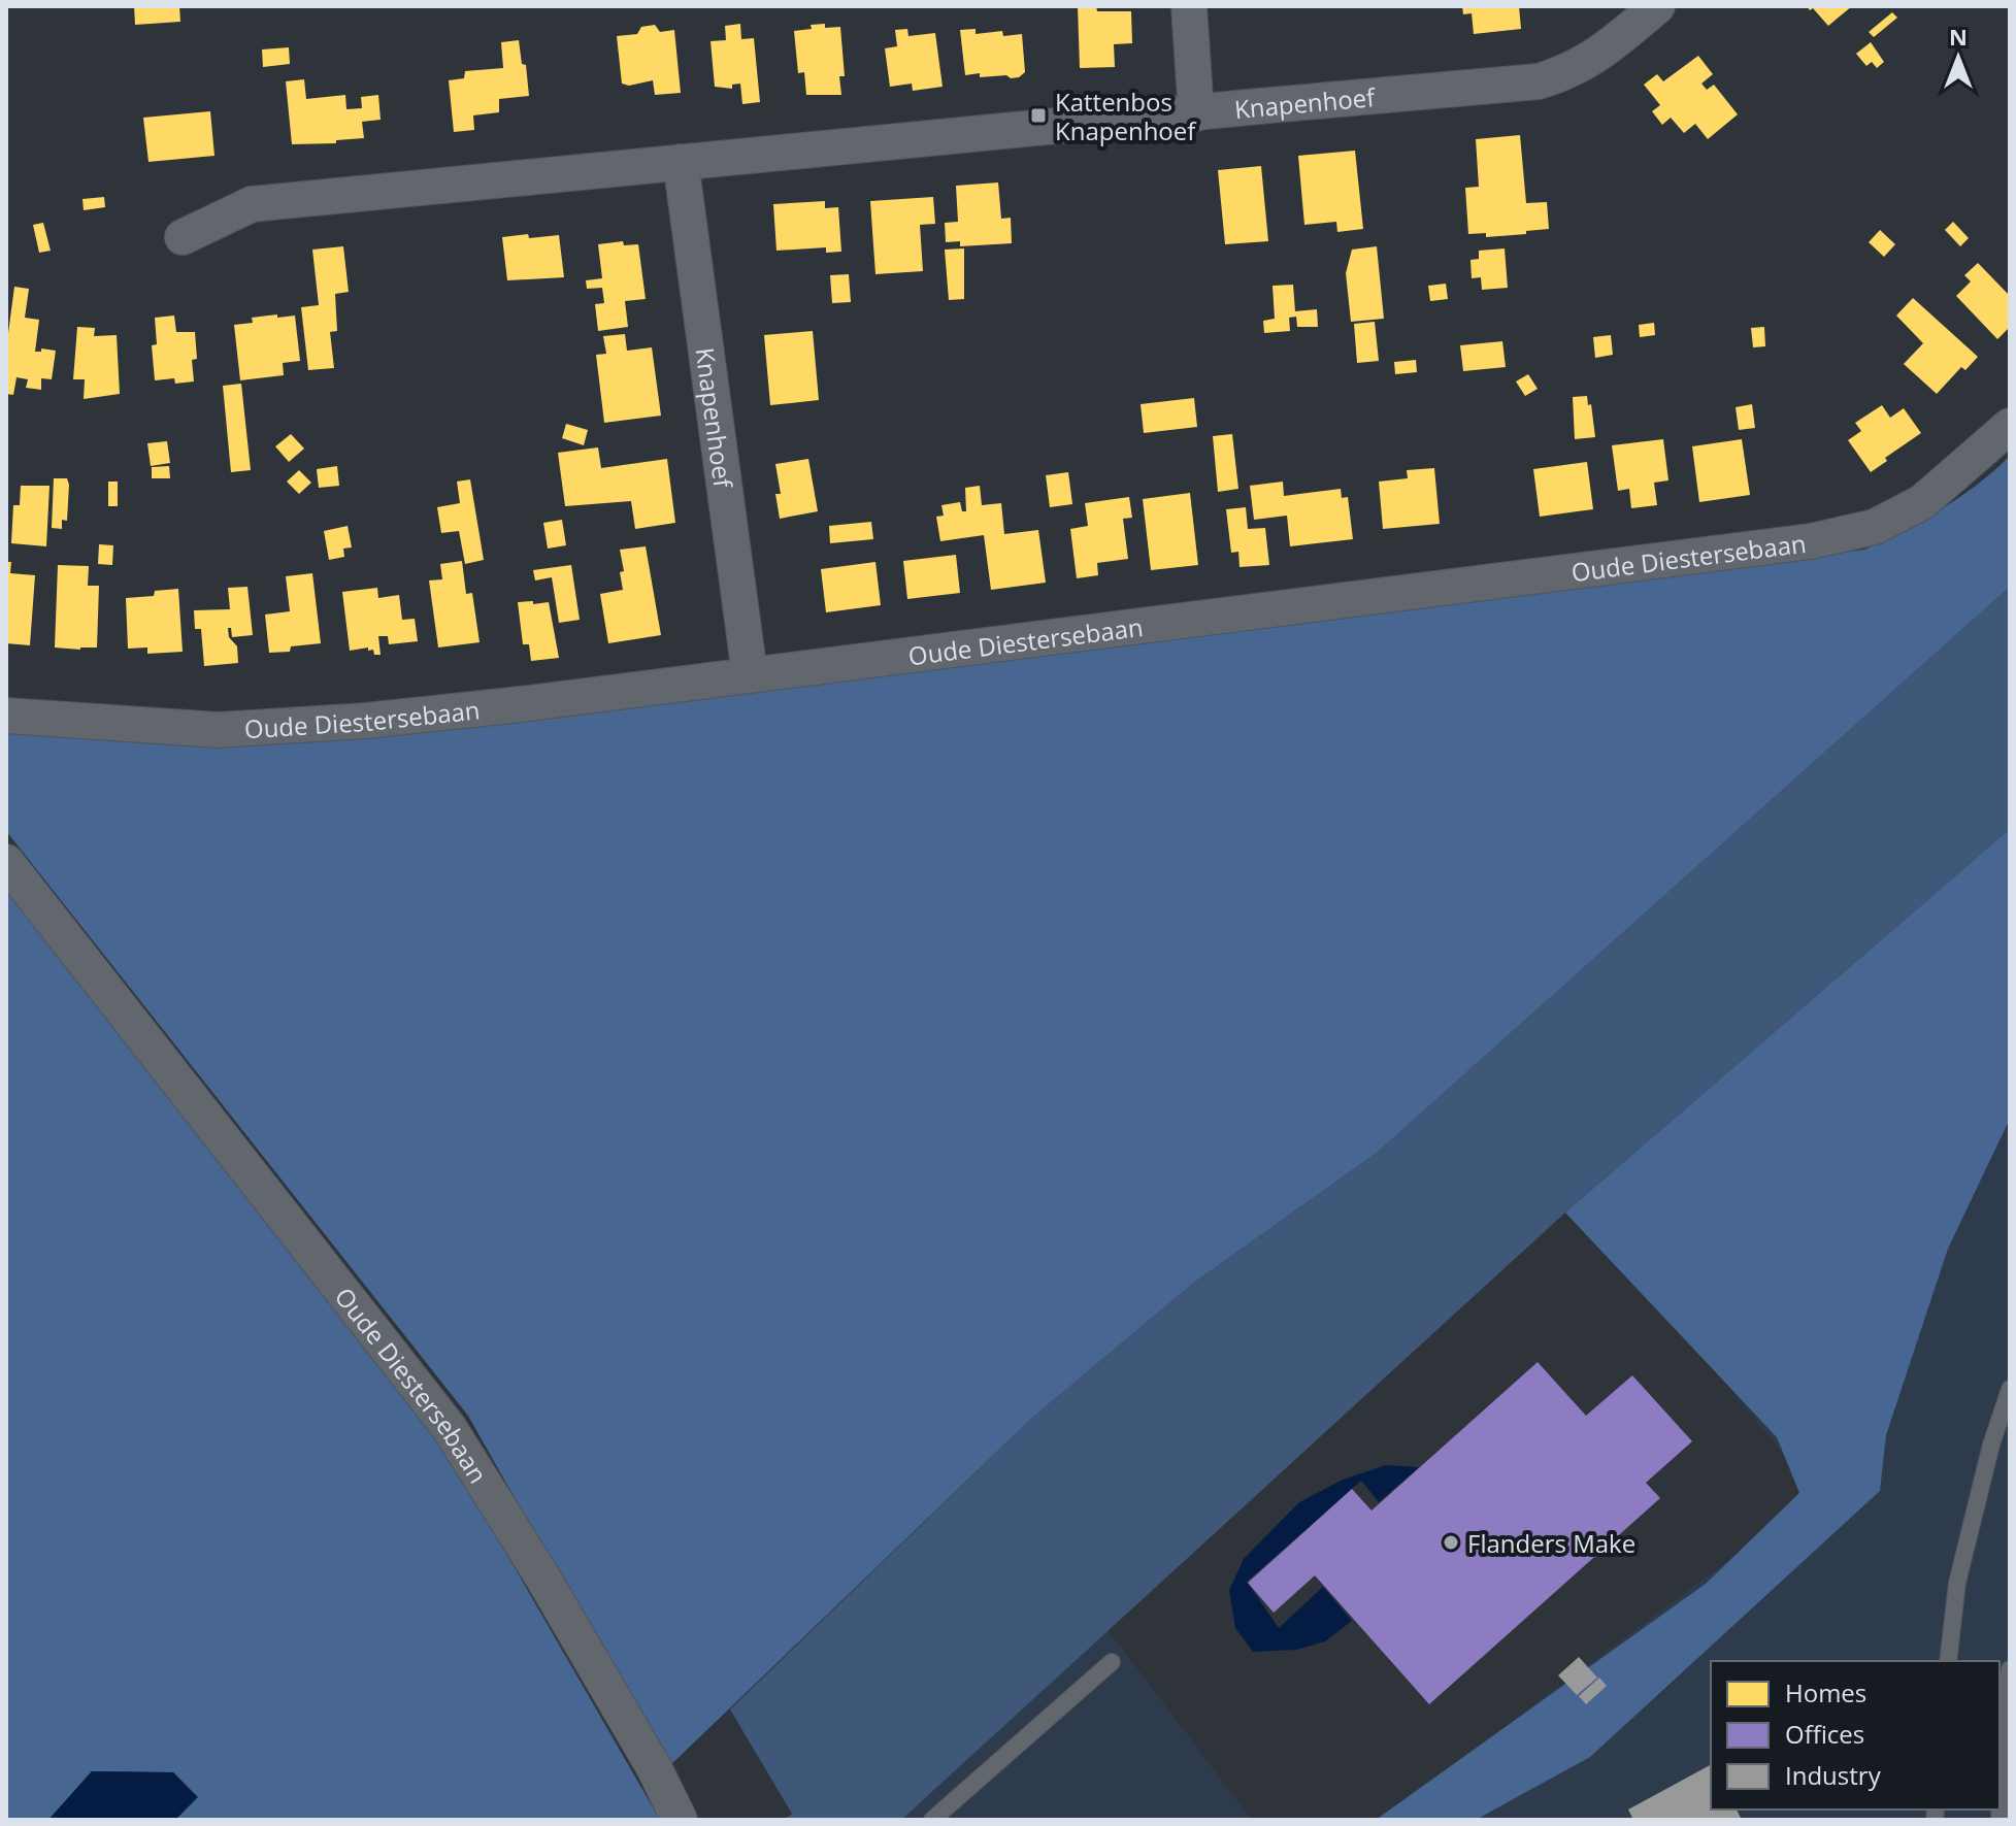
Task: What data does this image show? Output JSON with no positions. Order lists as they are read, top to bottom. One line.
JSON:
{"streets":{"street":["Knapenhoef","Oude Diestersebaan"]},"crossings":[["Knapenhoef","Oude Diestersebaan"]],"places":{"transit":["Kattenbos Knapenhoef"],"other":["Flanders Make"]},"legend":["Homes","Offices","Industry"],"north":"top"}
